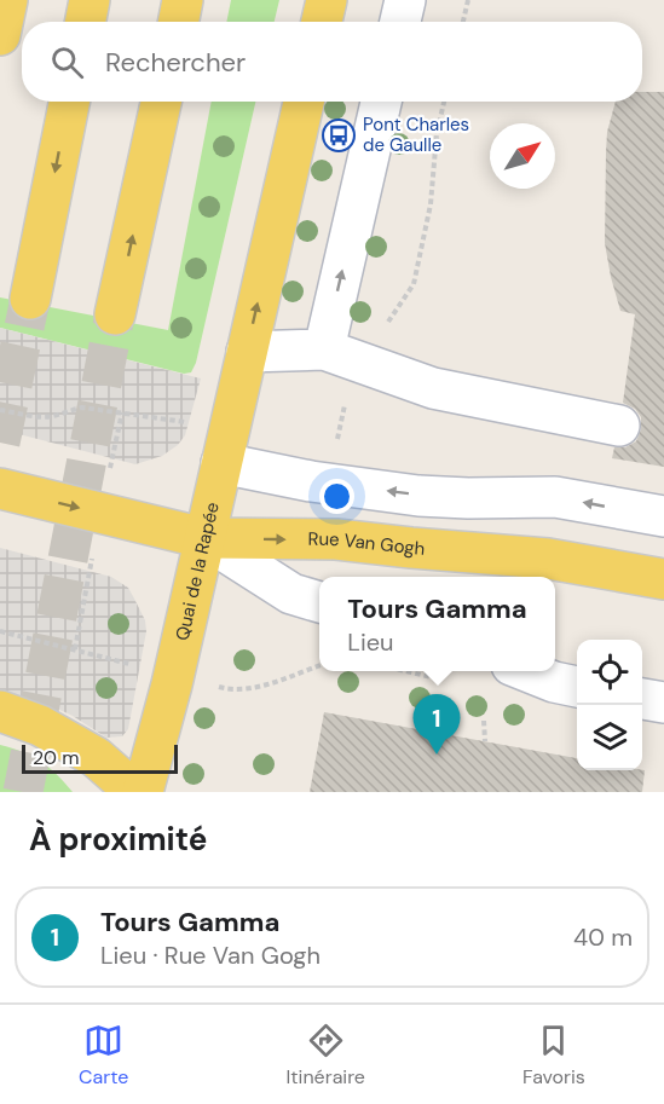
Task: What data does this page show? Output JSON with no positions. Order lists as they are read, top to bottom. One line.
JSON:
{"streets":{"main road":["Rue Van Gogh","Quai de la Rapée"]},"crossings":[["Rue Van Gogh","Quai de la Rapée"]],"one_way":["Rue Van Gogh"],"places":{"bus stop":["Pont Charles de Gaulle"]},"scale_bar":"20 m","north":"top right","page":{"search":"Rechercher","popup":["Tours Gamma","Lieu"],"pins":"1","scale":"20 m","heading":"À proximité","list":[{"mark":"1","name":"Tours Gamma","note":"Lieu · Rue Van Gogh","value":"40 m"}],"nav":["Carte","Itinéraire","Favoris"]}}
